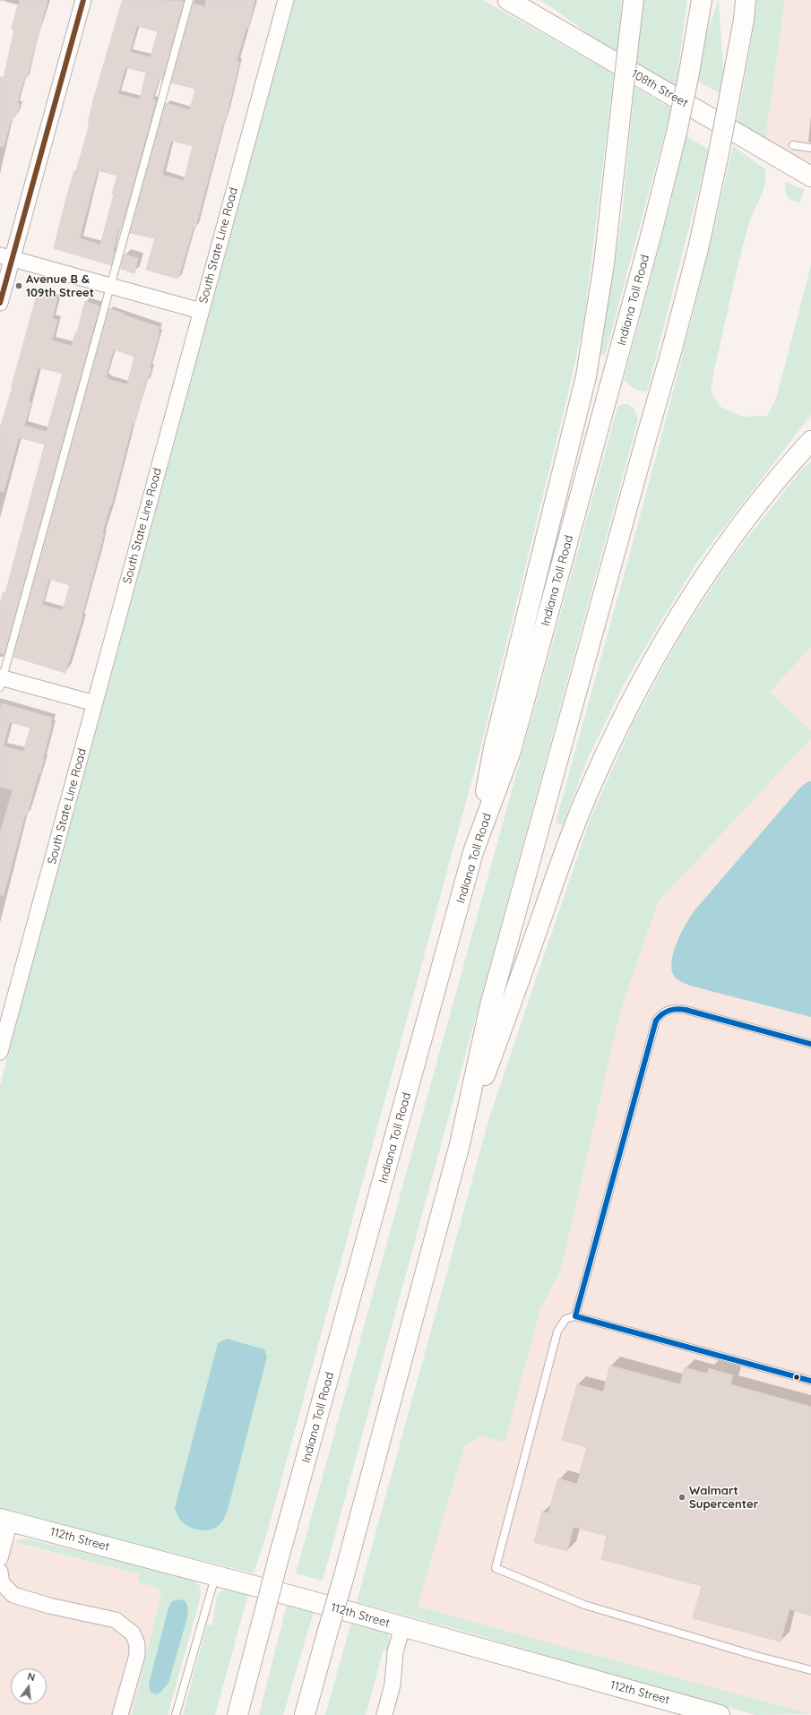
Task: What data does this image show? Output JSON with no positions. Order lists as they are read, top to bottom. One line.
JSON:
{"streets":{"main road":["108th Street","Indiana Toll Road","112th Street"],"street":["South State Line Road"]},"places":["Avenue B & 109th Street","Walmart Supercenter"],"north":"top"}
